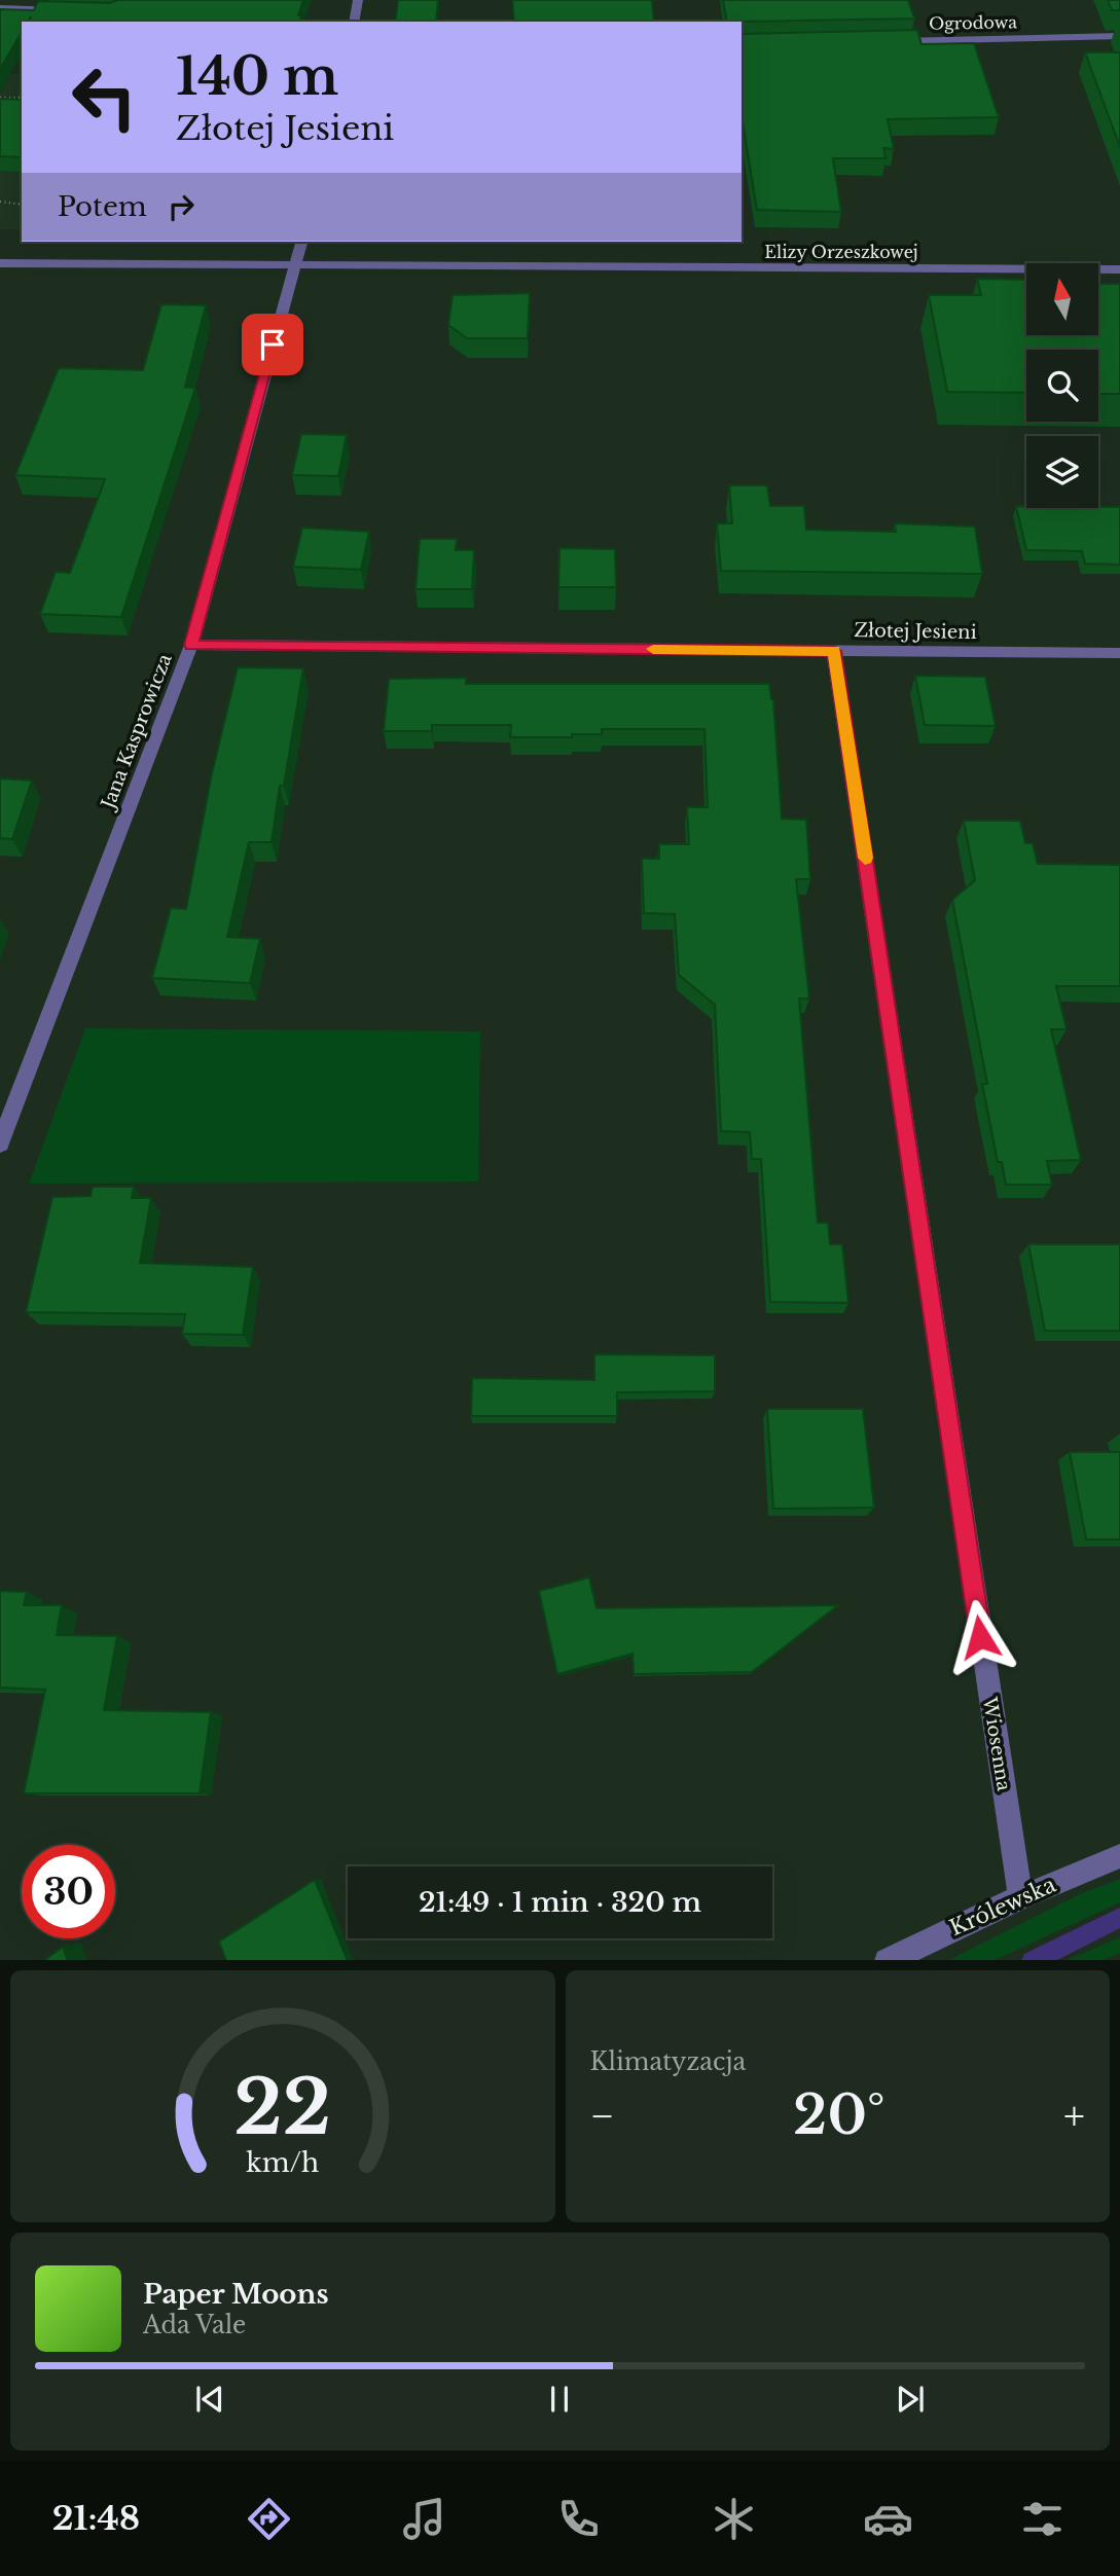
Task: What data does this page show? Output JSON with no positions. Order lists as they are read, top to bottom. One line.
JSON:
{"streets":{"street":["Ogrodowa","Elizy Orzeszkowej","Złotej Jesieni","Jana Kasprowicza","Wiosenna","Królewska"]},"crossings":[["Elizy Orzeszkowej","Jana Kasprowicza"],["Złotej Jesieni","Jana Kasprowicza"],["Złotej Jesieni","Wiosenna"],["Wiosenna","Królewska"]],"north":"top","page":{"turn":["140 m","Złotej Jesieni"],"then":"Potem","limit":"30","trip":"21:49 · 1 min · 320 m","tile":"Klimatyzacja","heat":["−","20°","+"],"song":["Paper Moons","Ada Vale"],"tabs":"21:48","gauge":["22","km/h"]}}
